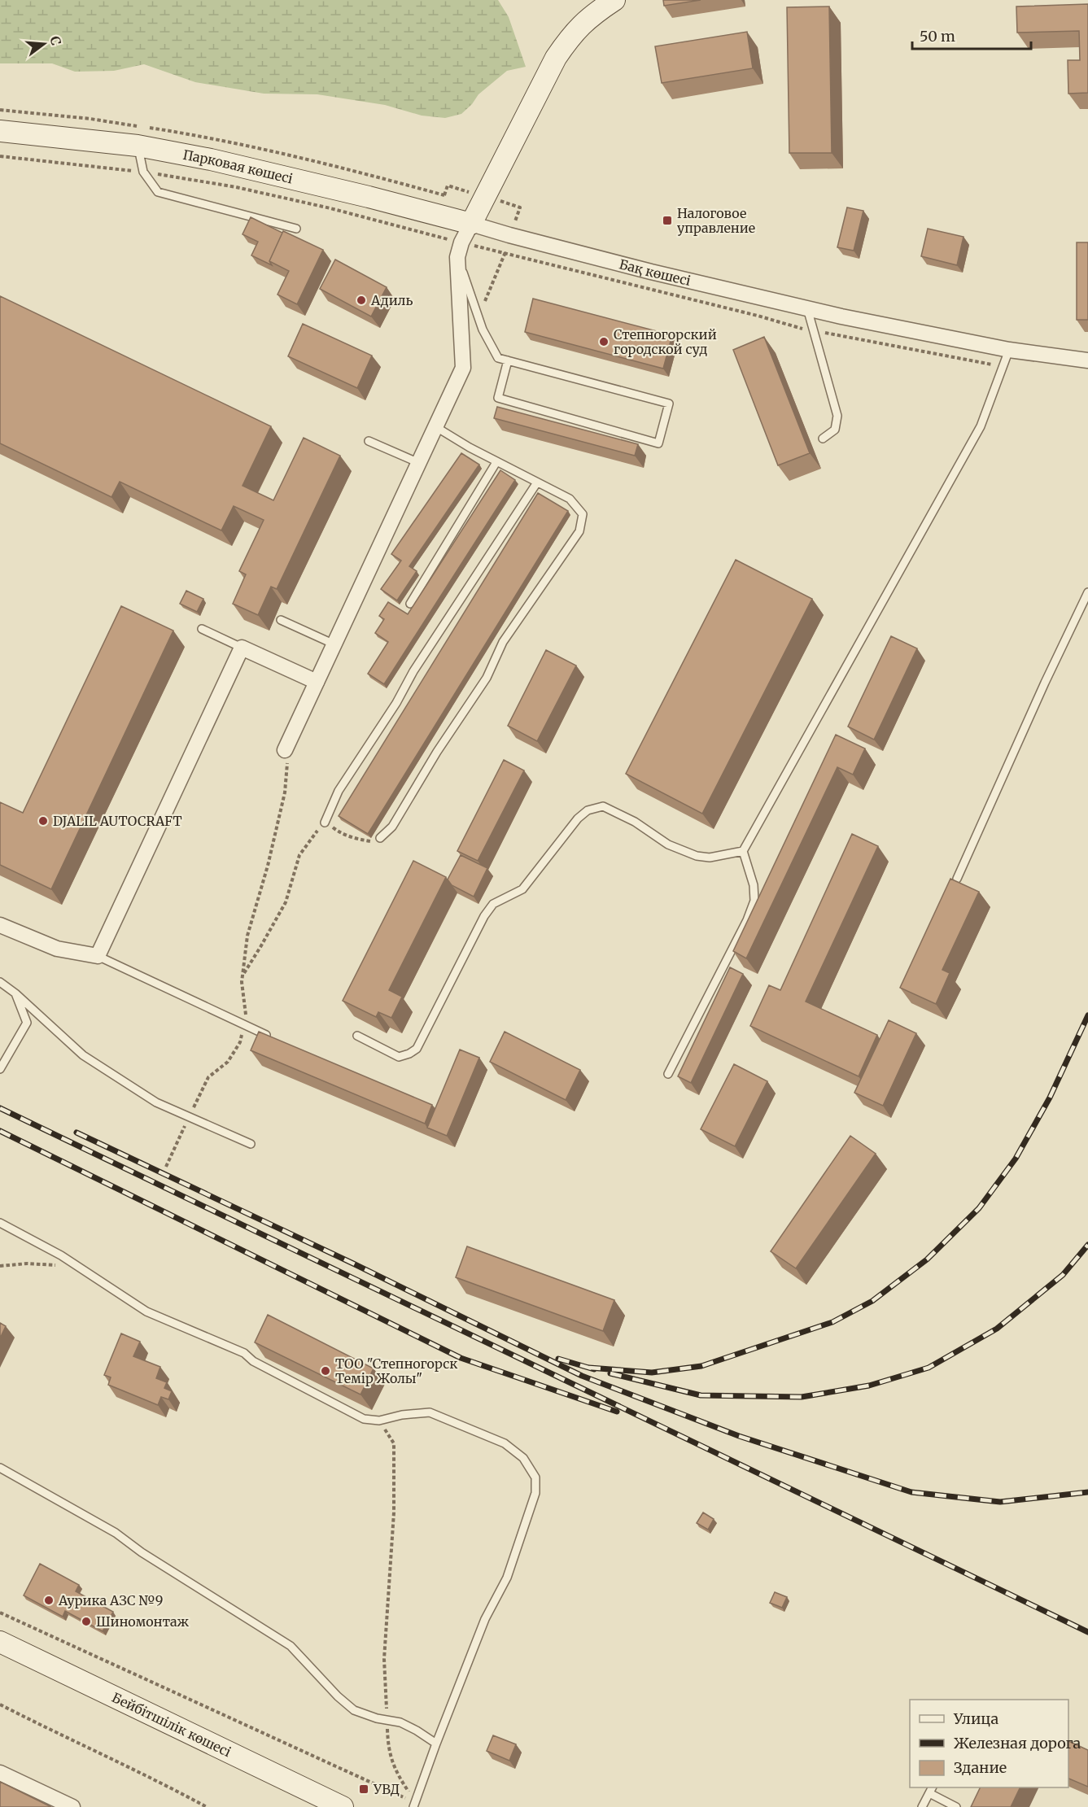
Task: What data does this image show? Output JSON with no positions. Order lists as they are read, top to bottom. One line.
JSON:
{"streets":{"street":["Парковая көшесі","Бақ көшесі","Бейбітшілік көшесі"]},"crossings":[["Парковая көшесі","Бақ көшесі"]],"places":{"transit":["Налоговое управление","УВД"],"other":["Адиль","Степногорский городской суд","DJALIL AUTOCRAFT","ТОО \"Степногорск Темiр Жолы\"","Аурика АЗС №9","Шиномонтаж"]},"legend":["Улица","Железная дорога","Здание"],"scale_bar":"50 m","north":"right"}
